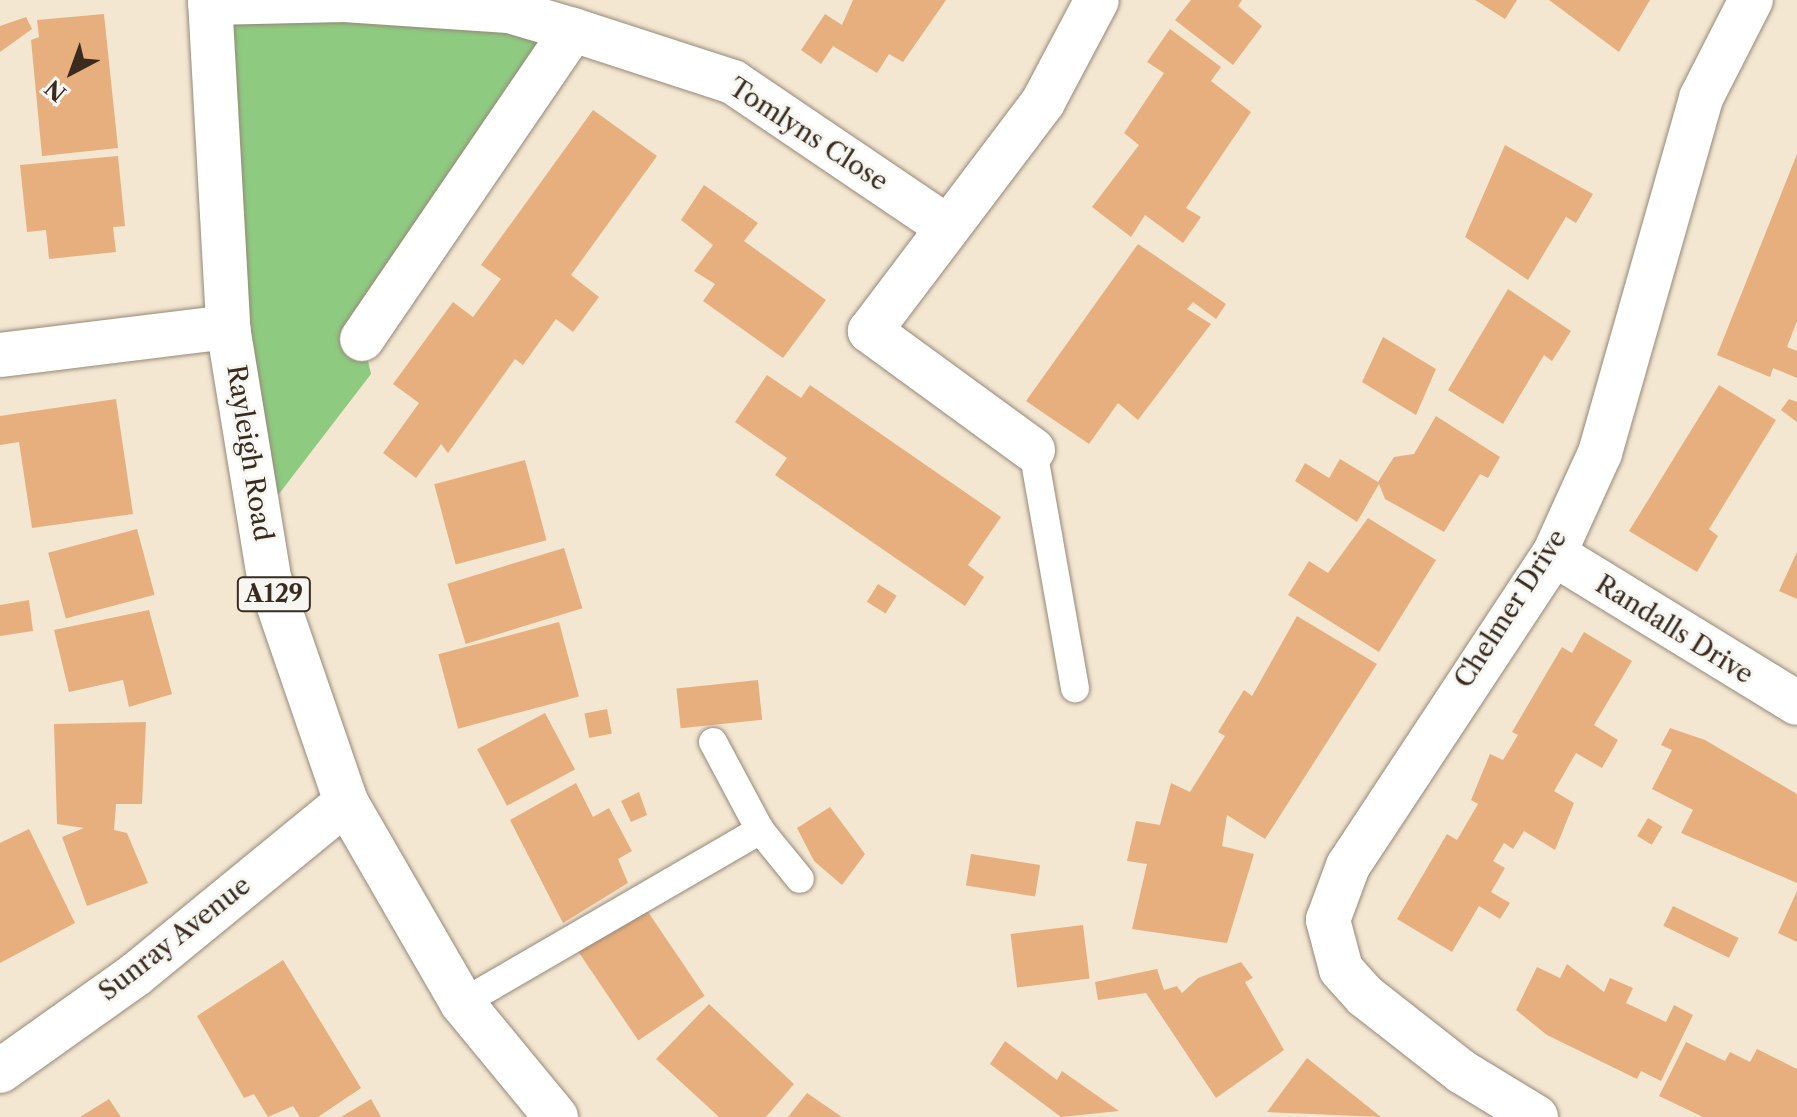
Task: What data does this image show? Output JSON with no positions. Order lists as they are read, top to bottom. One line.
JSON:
{"streets":{"street":["Tomlyns Close","Rayleigh Road","A129","Chelmer Drive","Randalls Drive","Sunray Avenue"]},"crossings":[["Tomlyns Close","Rayleigh Road"],["Rayleigh Road","Sunray Avenue"],["Chelmer Drive","Randalls Drive"]],"north":"bottom left"}
